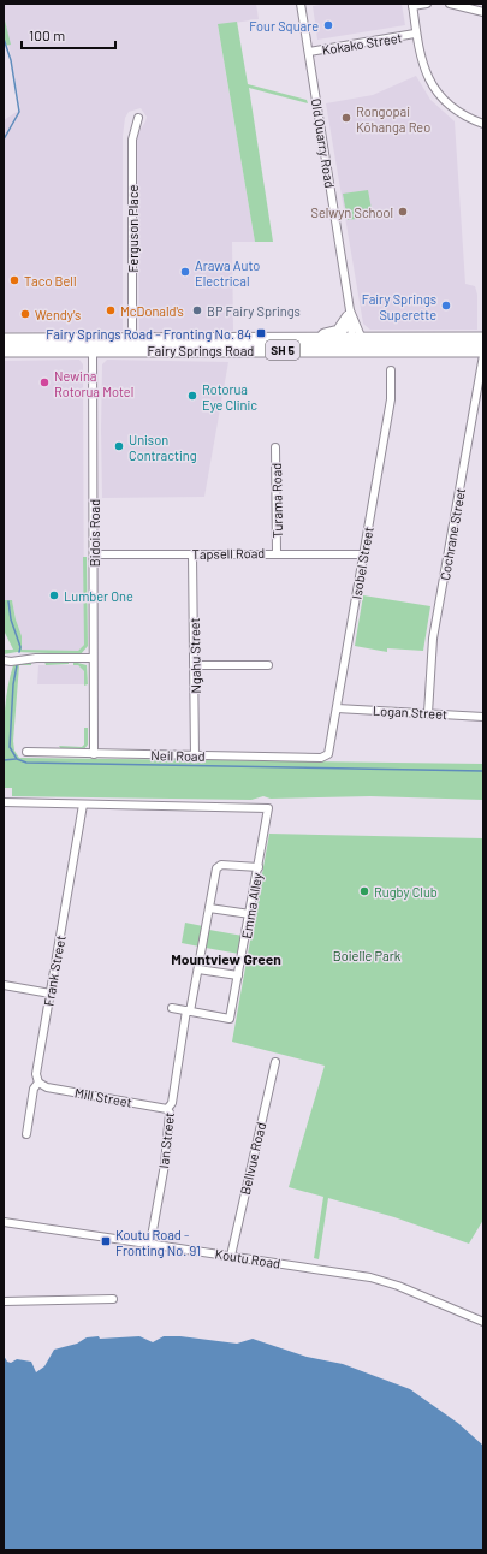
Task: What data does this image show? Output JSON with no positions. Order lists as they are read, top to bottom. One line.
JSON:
{"streets":{"highway":["Fairy Springs Road","SH 5"],"street":["Kokako Street","Old Quarry Road","Ferguson Place","Turama Road","Bidois Road","Cochrane Street","Tapsell Road","Isobel Street","Ngahu Street","Logan Street","Neil Road","Emma Alley","Frank Street","Mill Street","Ian Street","Bellvue Road","Koutu Road"]},"crossings":[["Kokako Street","Old Quarry Road"],["Old Quarry Road","Fairy Springs Road"],["Old Quarry Road","SH 5"],["Ferguson Place","Fairy Springs Road"],["Fairy Springs Road","SH 5"],["Fairy Springs Road","Bidois Road"],["Turama Road","Tapsell Road"],["Bidois Road","Tapsell Road"],["Bidois Road","Neil Road"],["Cochrane Street","Logan Street"],["Tapsell Road","Isobel Street"],["Tapsell Road","Ngahu Street"],["Isobel Street","Logan Street"],["Isobel Street","Neil Road"],["Ngahu Street","Neil Road"],["Emma Alley","Frank Street"],["Emma Alley","Ian Street"],["Frank Street","Mill Street"],["Mill Street","Ian Street"],["Ian Street","Koutu Road"],["Bellvue Road","Koutu Road"]],"districts":["Mountview Green"],"parks":["Boielle Park"],"places":{"other":["Four Square","Rongopai Kōhanga Reo","Selwyn School","Arawa Auto Electrical","Taco Bell","Fairy Springs Superette","McDonald's","BP Fairy Springs","Wendy's","Newina Rotorua Motel","Rotorua Eye Clinic","Unison Contracting","Lumber One","Rugby Club"],"transit":["Fairy Springs Road - Fronting No. 84","Koutu Road - Fronting No. 91"]},"scale_bar":"100 m"}
